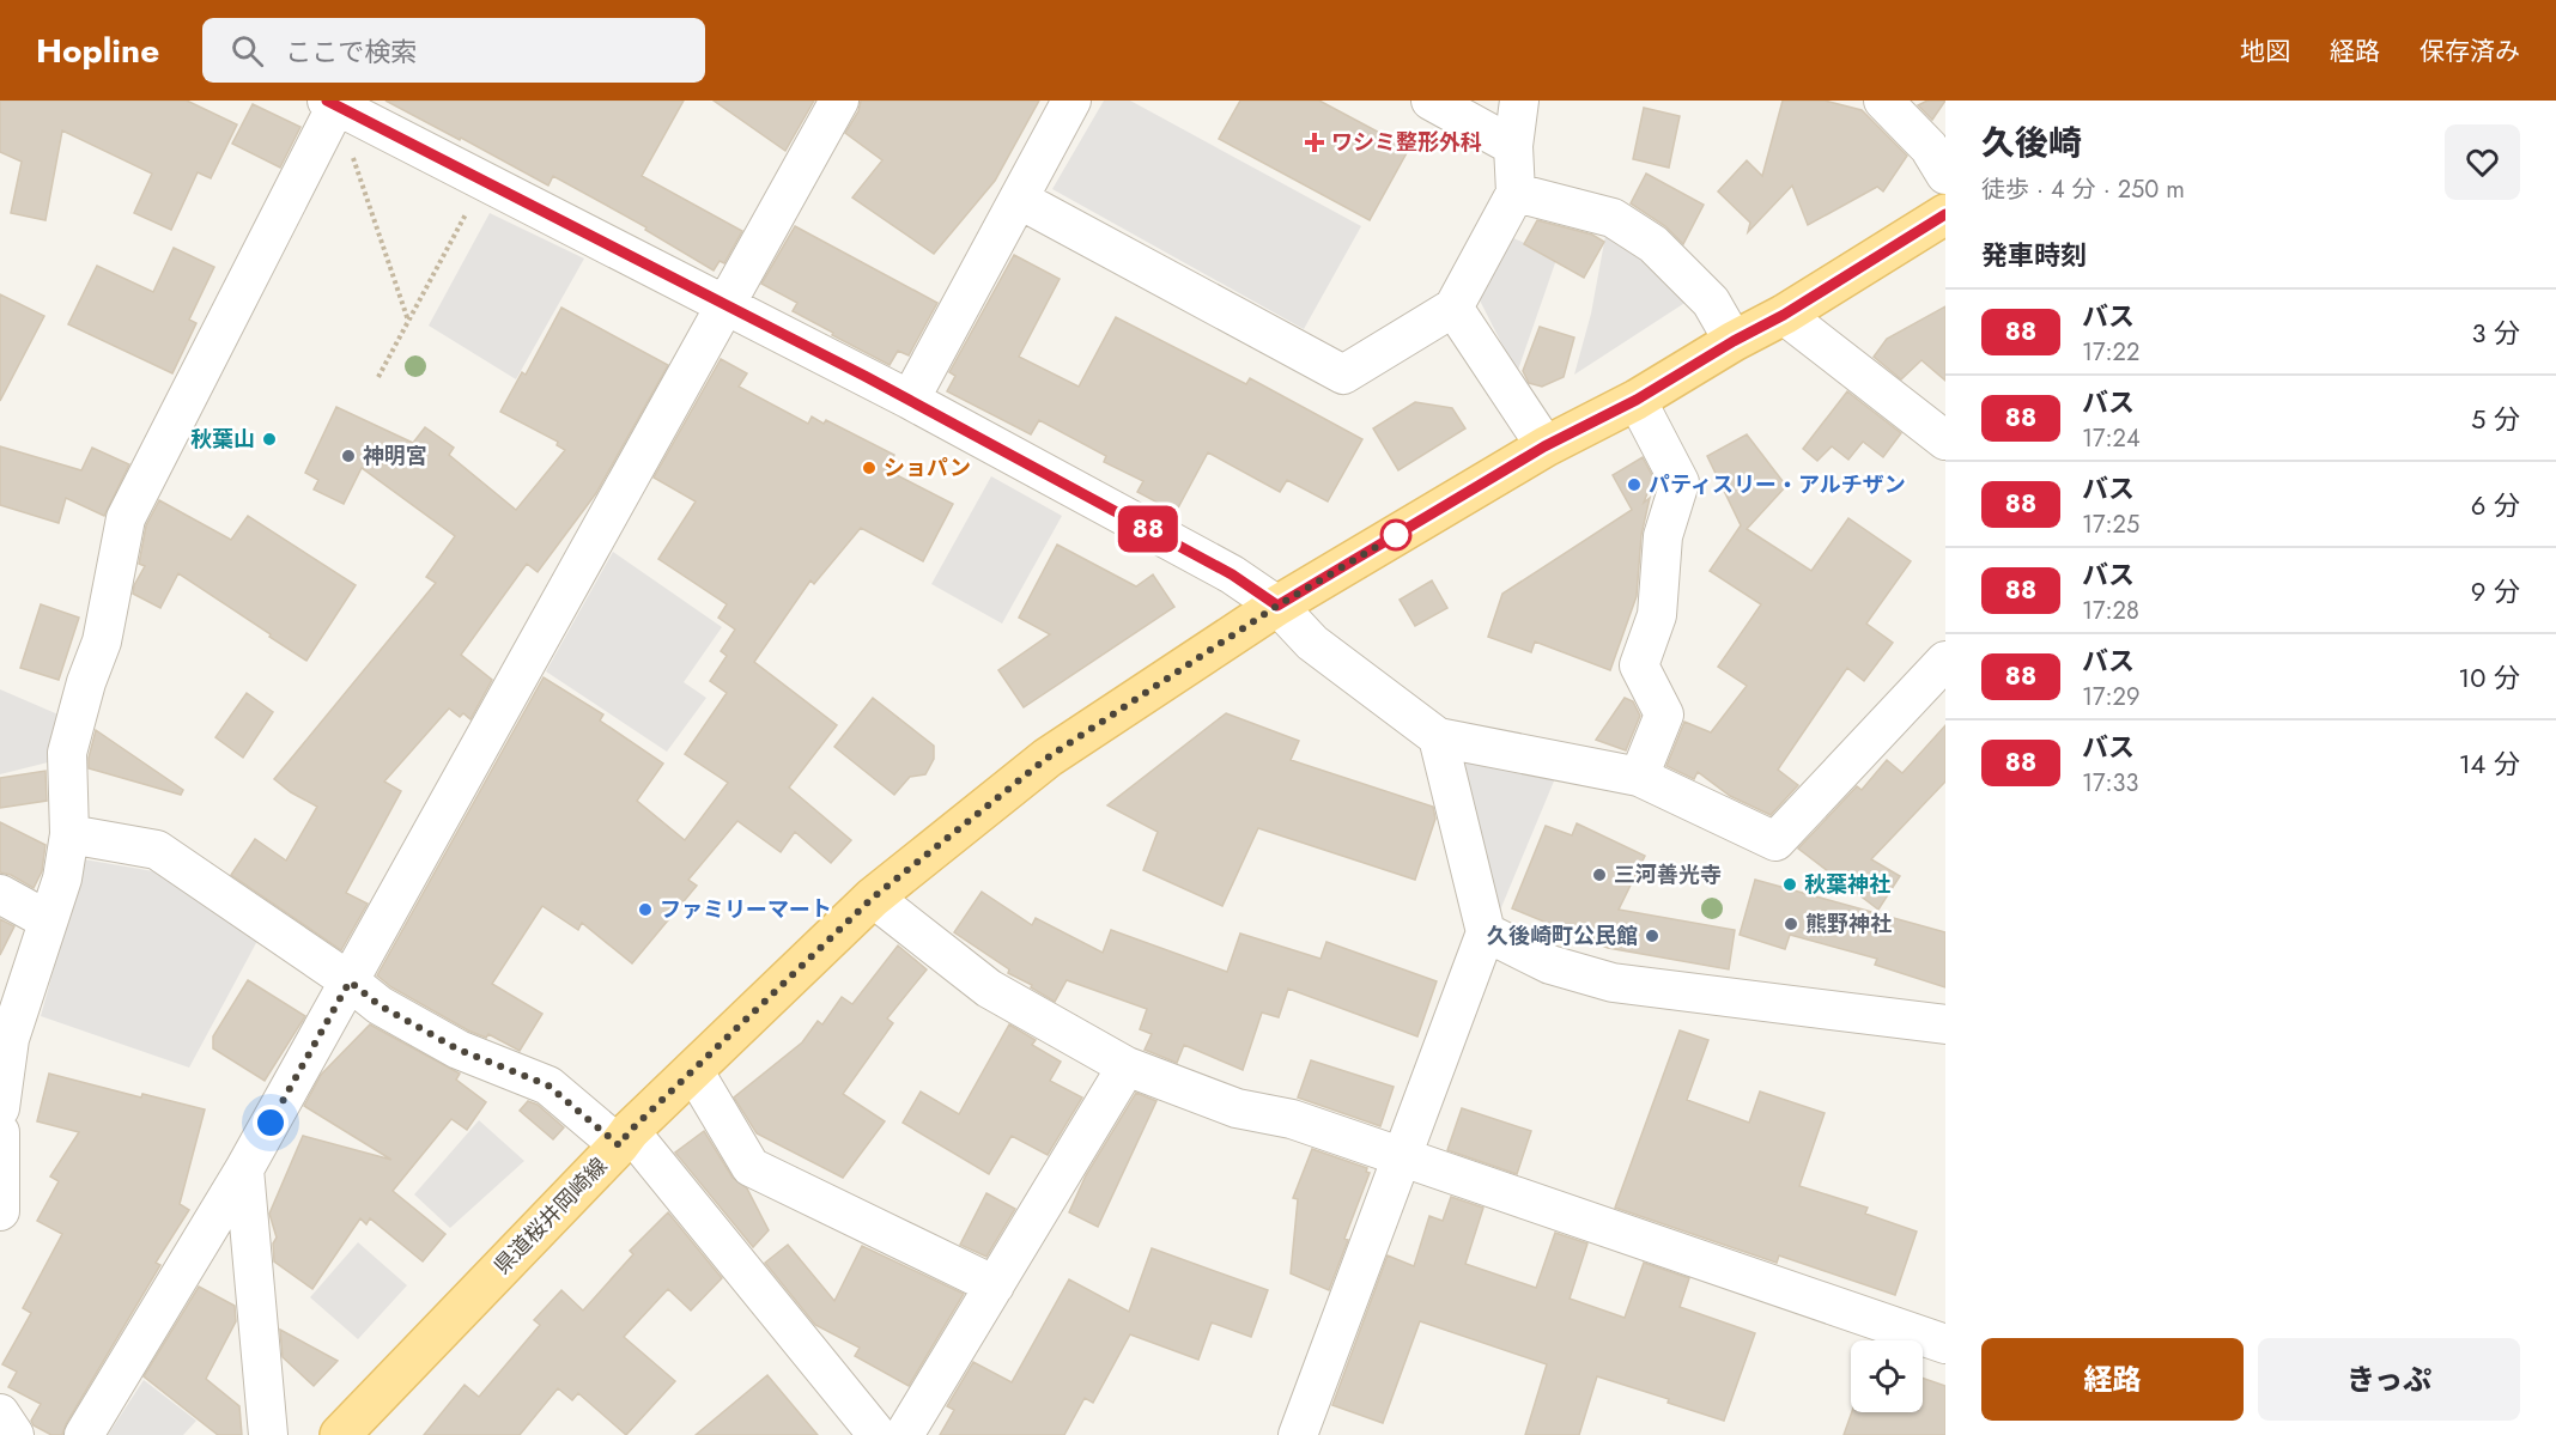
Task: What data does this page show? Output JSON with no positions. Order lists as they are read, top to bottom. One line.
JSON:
{"streets":{"main road":["県道桜井岡崎線"]},"places":{"health":["ワシミ整形外科"],"other":["秋葉山","神明宮","ショパン","パティスリー・アルチザン","三河善光寺","秋葉神社","ファミリーマート","熊野神社","久後崎町公民館"]},"lines":["bus line 88"],"page":{"header":"Hopline","search":"ここで検索","nav":["地図","経路","保存済み"],"on_map":"88","heading":[["久後崎","徒歩 · 4 分 · 250 m"],"発車時刻"],"list":[{"mark":"88","name":"バス","note":"17:22","value":"3 分"},{"mark":"88","name":"バス","note":"17:24","value":"5 分"},{"mark":"88","name":"バス","note":"17:25","value":"6 分"},{"mark":"88","name":"バス","note":"17:28","value":"9 分"},{"mark":"88","name":"バス","note":"17:29","value":"10 分"},{"mark":"88","name":"バス","note":"17:33","value":"14 分"}],"buttons":["経路","きっぷ"]}}
